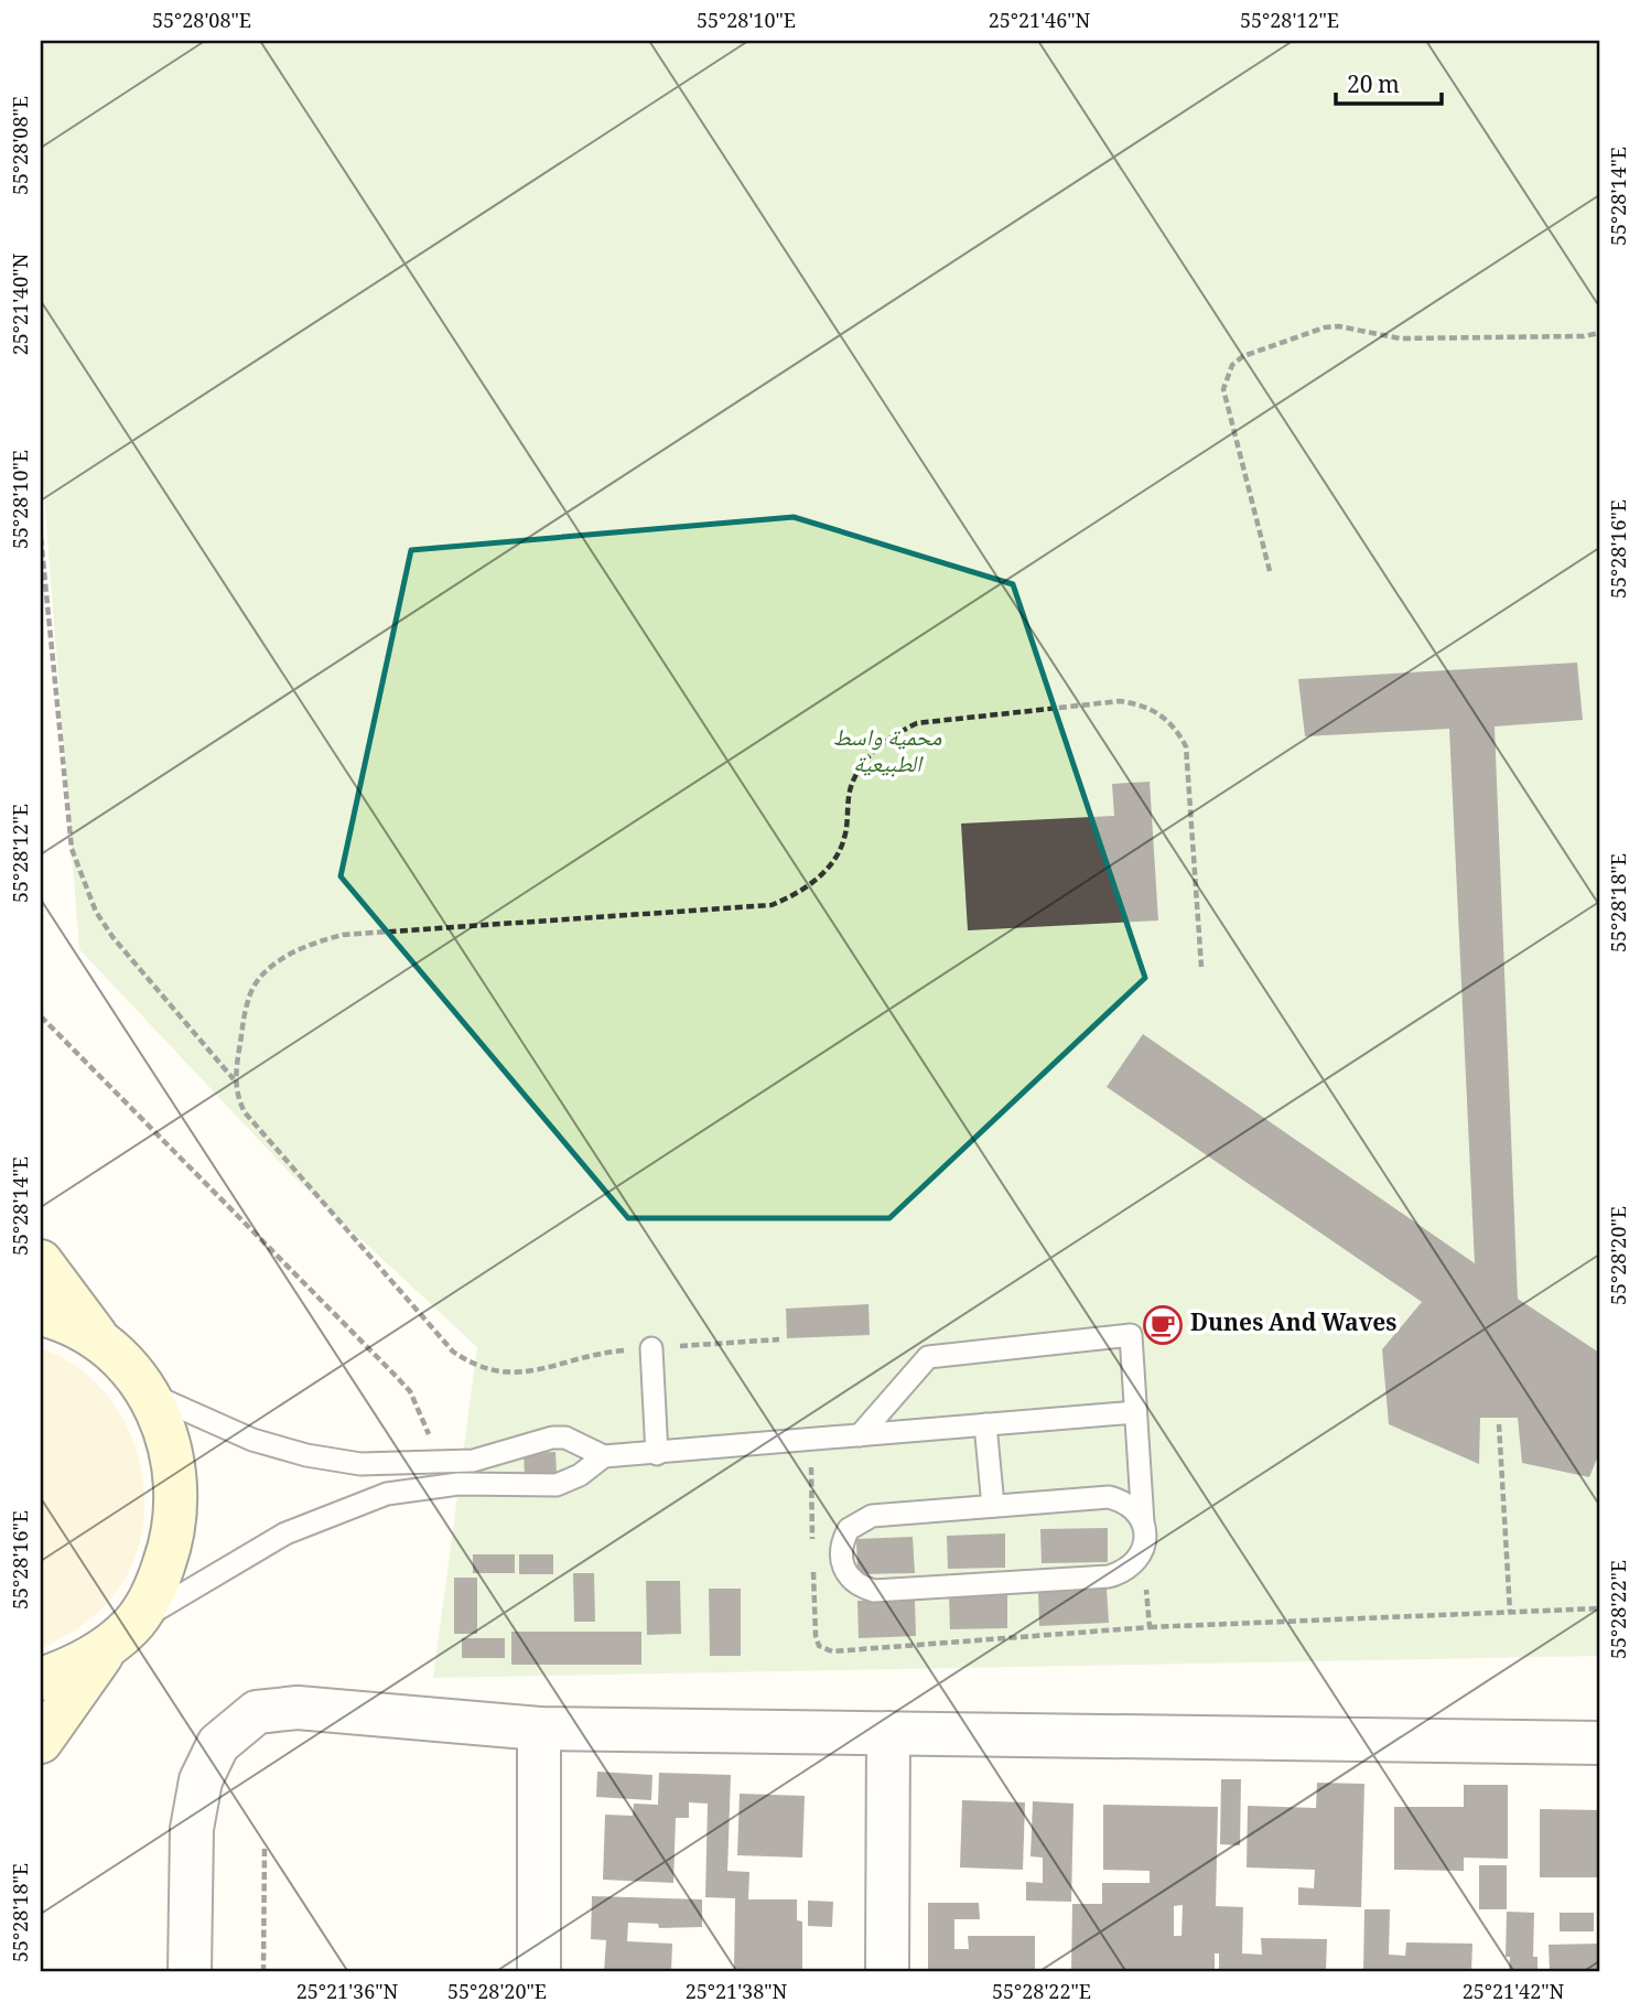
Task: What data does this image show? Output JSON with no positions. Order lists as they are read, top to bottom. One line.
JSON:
{"parks":["محمية واسط الطبيعية"],"places":{"cafe":["Dunes And Waves"]},"scale_bar":"20 m","coordinates":["55°28'08\"E","55°28'10\"E","25°21'46\"N","55°28'12\"E","55°28'14\"E","25°21'40\"N","55°28'16\"E","55°28'18\"E","55°28'20\"E","55°28'22\"E","25°21'36\"N","25°21'38\"N","25°21'42\"N"]}
